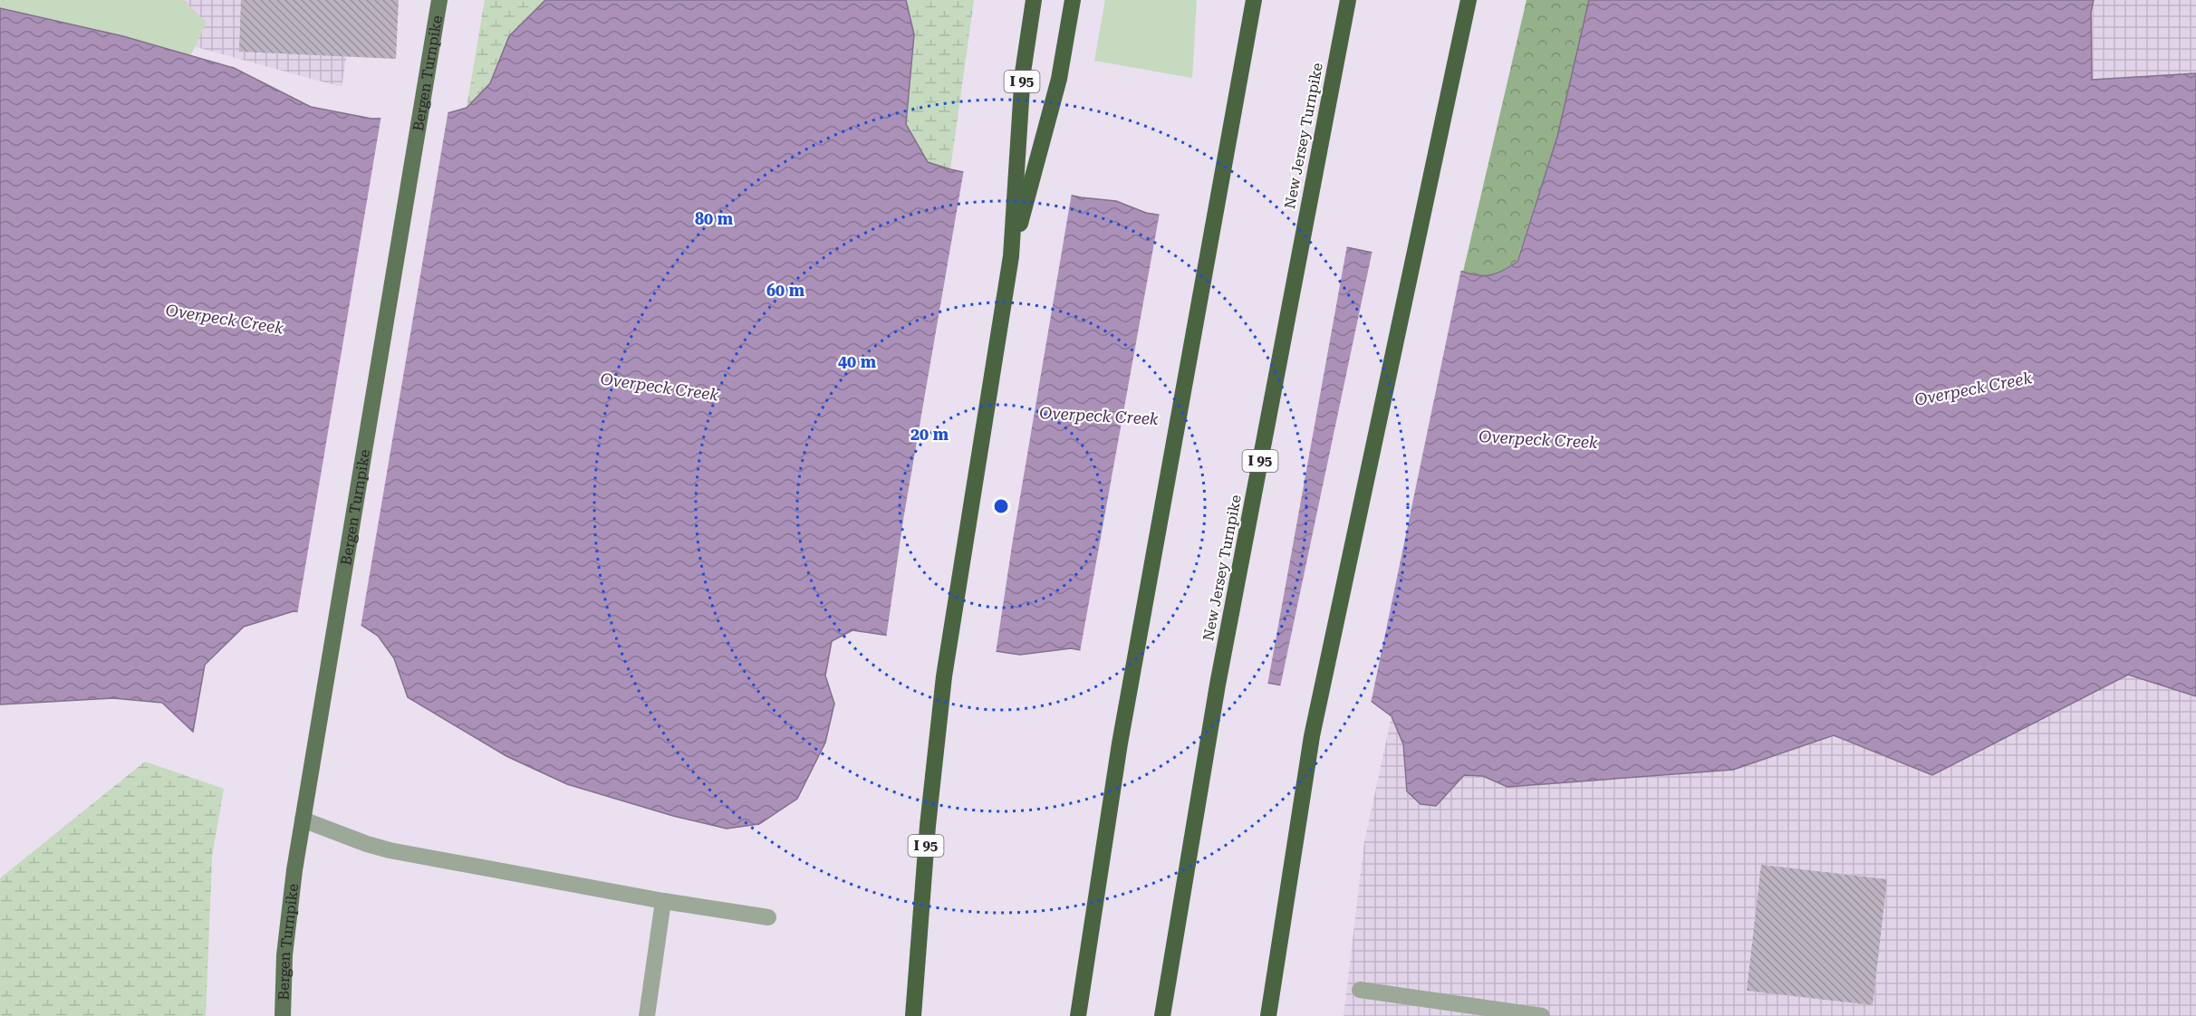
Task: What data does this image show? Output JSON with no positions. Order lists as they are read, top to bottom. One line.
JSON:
{"streets":{"highway":["I 95","New Jersey Turnpike"],"main road":["Bergen Turnpike"]},"water":["Overpeck Creek"],"rings":["80 m","60 m","40 m","20 m"]}
